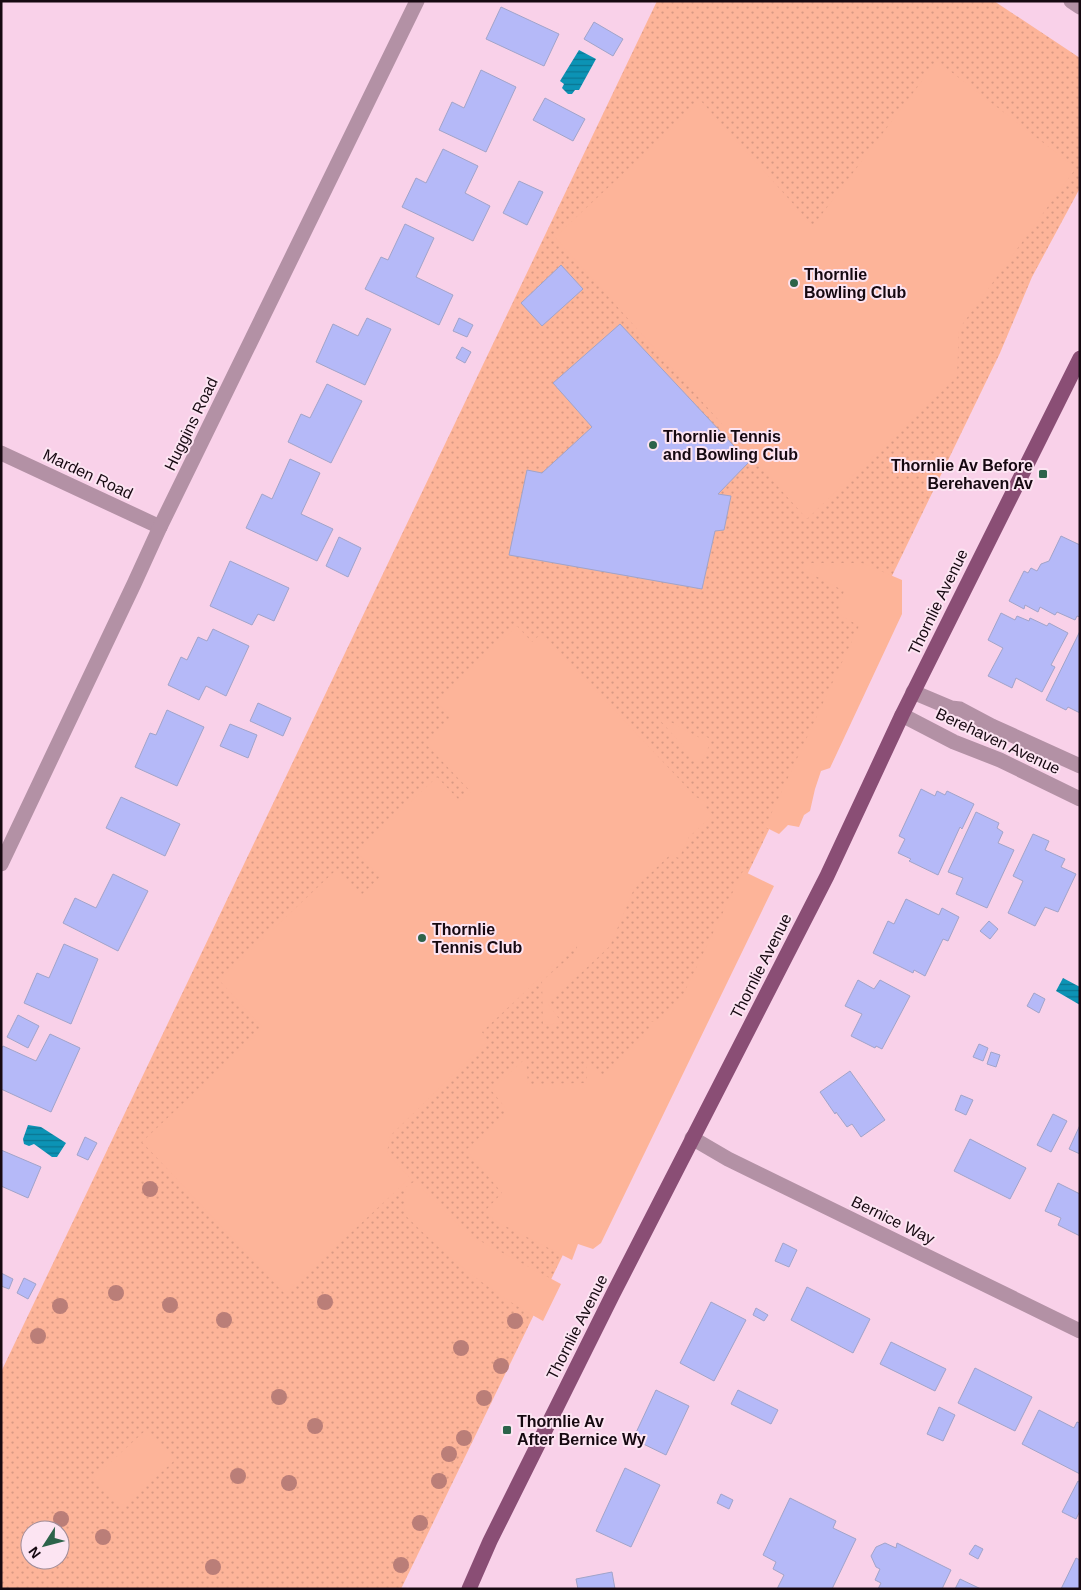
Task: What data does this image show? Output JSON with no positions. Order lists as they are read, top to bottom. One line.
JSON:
{"streets":{"main road":["Thornlie Avenue"],"street":["Huggins Road","Marden Road","Berehaven Avenue","Bernice Way"]},"crossings":[["Huggins Road","Marden Road"],["Thornlie Avenue","Berehaven Avenue"],["Thornlie Avenue","Bernice Way"]],"places":{"other":["Thornlie Bowling Club","Thornlie Tennis and Bowling Club","Thornlie Tennis Club"],"transit":["Thornlie Av Before Berehaven Av","Thornlie Av After Bernice Wy"]},"north":"bottom left"}
